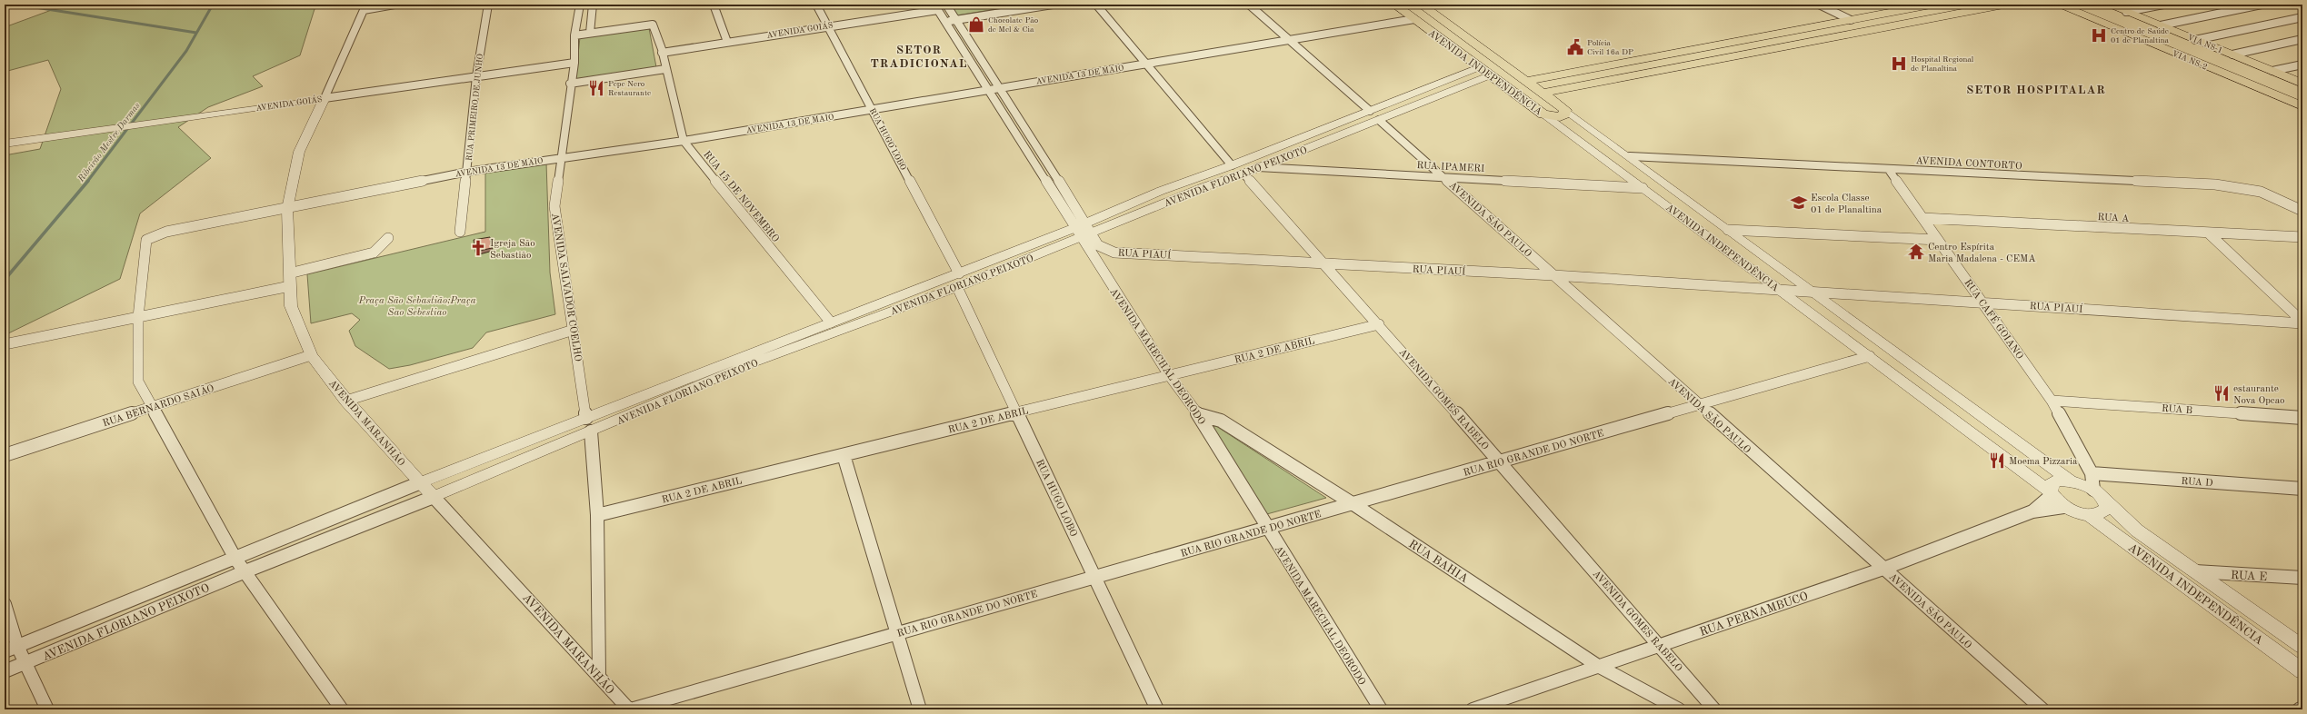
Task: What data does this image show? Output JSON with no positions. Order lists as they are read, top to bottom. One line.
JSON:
{"streets":{"main road":["VIA NS-1","VIA NS-2","AVENIDA INDEPENDÊNCIA"],"street":["AVENIDA GOIÁS","AVENIDA 13 DE MAIO","RUA PRIMEIRO DE JUNHO","RUA HUGO LOBO","AVENIDA CONTORTO","RUA IPAMERI","AVENIDA FLORIANO PEIXOTO","RUA 15 DE NOVEMBRO","RUA A","AVENIDA SÃO PAULO","RUA PIAUÍ","AVENIDA SALVADOR COELHO","RUA CAFÉ GOIANO","RUA 2 DE ABRIL","AVENIDA MARECHAL DEORODO","AVENIDA GOMES RABELO","RUA BERNARDO SAIÃO","RUA B","AVENIDA MARANHÃO","RUA RIO GRANDE DO NORTE","RUA D","RUA BAHIA","RUA E","RUA PERNAMBUCO"]},"crossings":[["AVENIDA GOIÁS","RUA PRIMEIRO DE JUNHO"],["AVENIDA GOIÁS","RUA HUGO LOBO"],["AVENIDA GOIÁS","RUA 15 DE NOVEMBRO"],["AVENIDA GOIÁS","AVENIDA SALVADOR COELHO"],["AVENIDA GOIÁS","AVENIDA MARECHAL DEORODO"],["AVENIDA GOIÁS","AVENIDA MARANHÃO"],["AVENIDA INDEPENDÊNCIA","AVENIDA 13 DE MAIO"],["AVENIDA INDEPENDÊNCIA","AVENIDA CONTORTO"],["AVENIDA INDEPENDÊNCIA","RUA IPAMERI"],["AVENIDA INDEPENDÊNCIA","AVENIDA FLORIANO PEIXOTO"],["AVENIDA INDEPENDÊNCIA","RUA PIAUÍ"],["AVENIDA INDEPENDÊNCIA","RUA CAFÉ GOIANO"],["AVENIDA INDEPENDÊNCIA","RUA RIO GRANDE DO NORTE"],["AVENIDA INDEPENDÊNCIA","RUA E"],["AVENIDA INDEPENDÊNCIA","RUA PERNAMBUCO"],["AVENIDA 13 DE MAIO","RUA PRIMEIRO DE JUNHO"],["AVENIDA 13 DE MAIO","RUA HUGO LOBO"],["AVENIDA 13 DE MAIO","RUA 15 DE NOVEMBRO"],["AVENIDA 13 DE MAIO","AVENIDA SALVADOR COELHO"],["AVENIDA 13 DE MAIO","AVENIDA MARECHAL DEORODO"],["AVENIDA 13 DE MAIO","AVENIDA MARANHÃO"],["RUA HUGO LOBO","AVENIDA FLORIANO PEIXOTO"],["RUA HUGO LOBO","RUA 2 DE ABRIL"],["RUA HUGO LOBO","RUA RIO GRANDE DO NORTE"],["AVENIDA CONTORTO","RUA CAFÉ GOIANO"],["RUA IPAMERI","AVENIDA FLORIANO PEIXOTO"],["RUA IPAMERI","AVENIDA SÃO PAULO"],["AVENIDA FLORIANO PEIXOTO","RUA 15 DE NOVEMBRO"],["AVENIDA FLORIANO PEIXOTO","AVENIDA SÃO PAULO"],["AVENIDA FLORIANO PEIXOTO","AVENIDA SALVADOR COELHO"],["AVENIDA FLORIANO PEIXOTO","AVENIDA MARECHAL DEORODO"],["AVENIDA FLORIANO PEIXOTO","AVENIDA GOMES RABELO"],["AVENIDA FLORIANO PEIXOTO","AVENIDA MARANHÃO"],["RUA A","RUA CAFÉ GOIANO"],["AVENIDA SÃO PAULO","RUA PIAUÍ"],["AVENIDA SÃO PAULO","RUA RIO GRANDE DO NORTE"],["AVENIDA SÃO PAULO","RUA PERNAMBUCO"],["RUA PIAUÍ","RUA CAFÉ GOIANO"],["RUA PIAUÍ","AVENIDA MARECHAL DEORODO"],["RUA PIAUÍ","AVENIDA GOMES RABELO"],["RUA CAFÉ GOIANO","RUA B"],["RUA CAFÉ GOIANO","RUA D"],["RUA 2 DE ABRIL","AVENIDA MARECHAL DEORODO"],["RUA 2 DE ABRIL","AVENIDA GOMES RABELO"],["AVENIDA MARECHAL DEORODO","RUA RIO GRANDE DO NORTE"],["AVENIDA MARECHAL DEORODO","RUA BAHIA"],["AVENIDA GOMES RABELO","RUA RIO GRANDE DO NORTE"],["AVENIDA GOMES RABELO","RUA PERNAMBUCO"],["RUA BERNARDO SAIÃO","AVENIDA MARANHÃO"],["AVENIDA MARANHÃO","RUA RIO GRANDE DO NORTE"],["RUA RIO GRANDE DO NORTE","RUA BAHIA"],["RUA BAHIA","RUA PERNAMBUCO"]],"districts":["SETOR TRADICIONAL","SETOR HOSPITALAR"],"water":["Ribeirão Mestre Darmas"],"parks":["Praça São Sebastião;Praça Sao Sebestiao"],"places":{"shop":["Chocolate Pão de Mel & Cia"],"hospital":["Centro de Saúde 01 de Planaltina","Hospital Regional de Planaltina"],"public building":["Polícia Civil 16a DP"],"restaurant":["Pepe Nero Restaurante","estaurante Nova Opcao","Moema Pizzaria"],"school or university":["Escola Classe 01 de Planaltina"],"church":["Igreja São Sebastião"],"temple":["Centro Espírita Maria Madalena - CEMA"]}}
